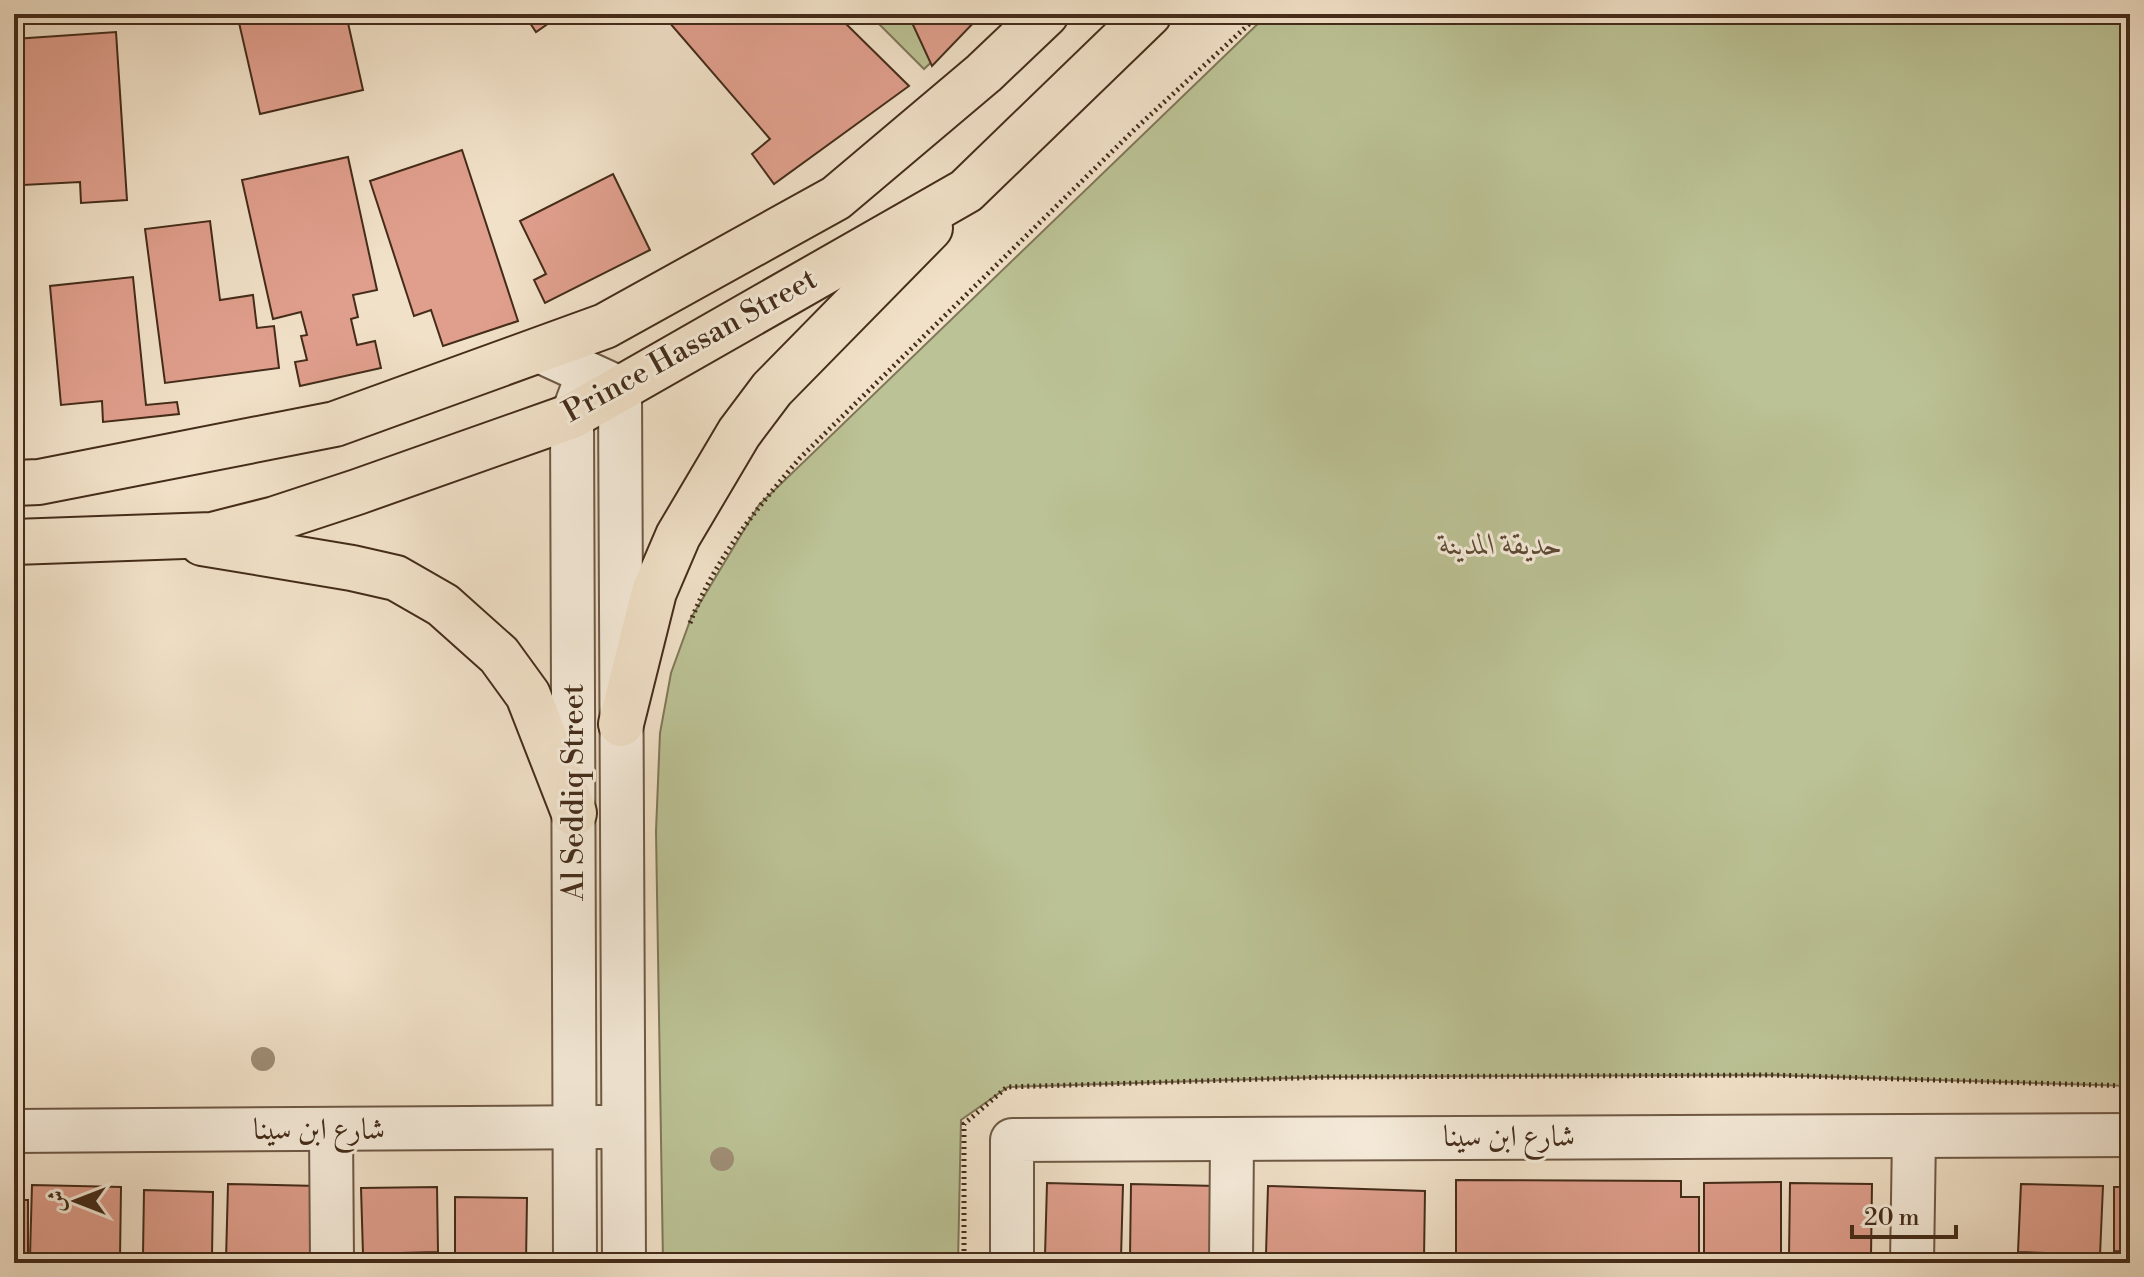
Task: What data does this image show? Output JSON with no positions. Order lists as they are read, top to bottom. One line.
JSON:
{"streets":{"main road":["Prince Hassan Street"],"street":["Al Seddiq Street","شارع ابن سينا"]},"crossings":[["Prince Hassan Street","Al Seddiq Street"],["Al Seddiq Street","شارع ابن سينا"]],"parks":["حديقة المدينة"],"scale_bar":"20 m","north":"left"}
